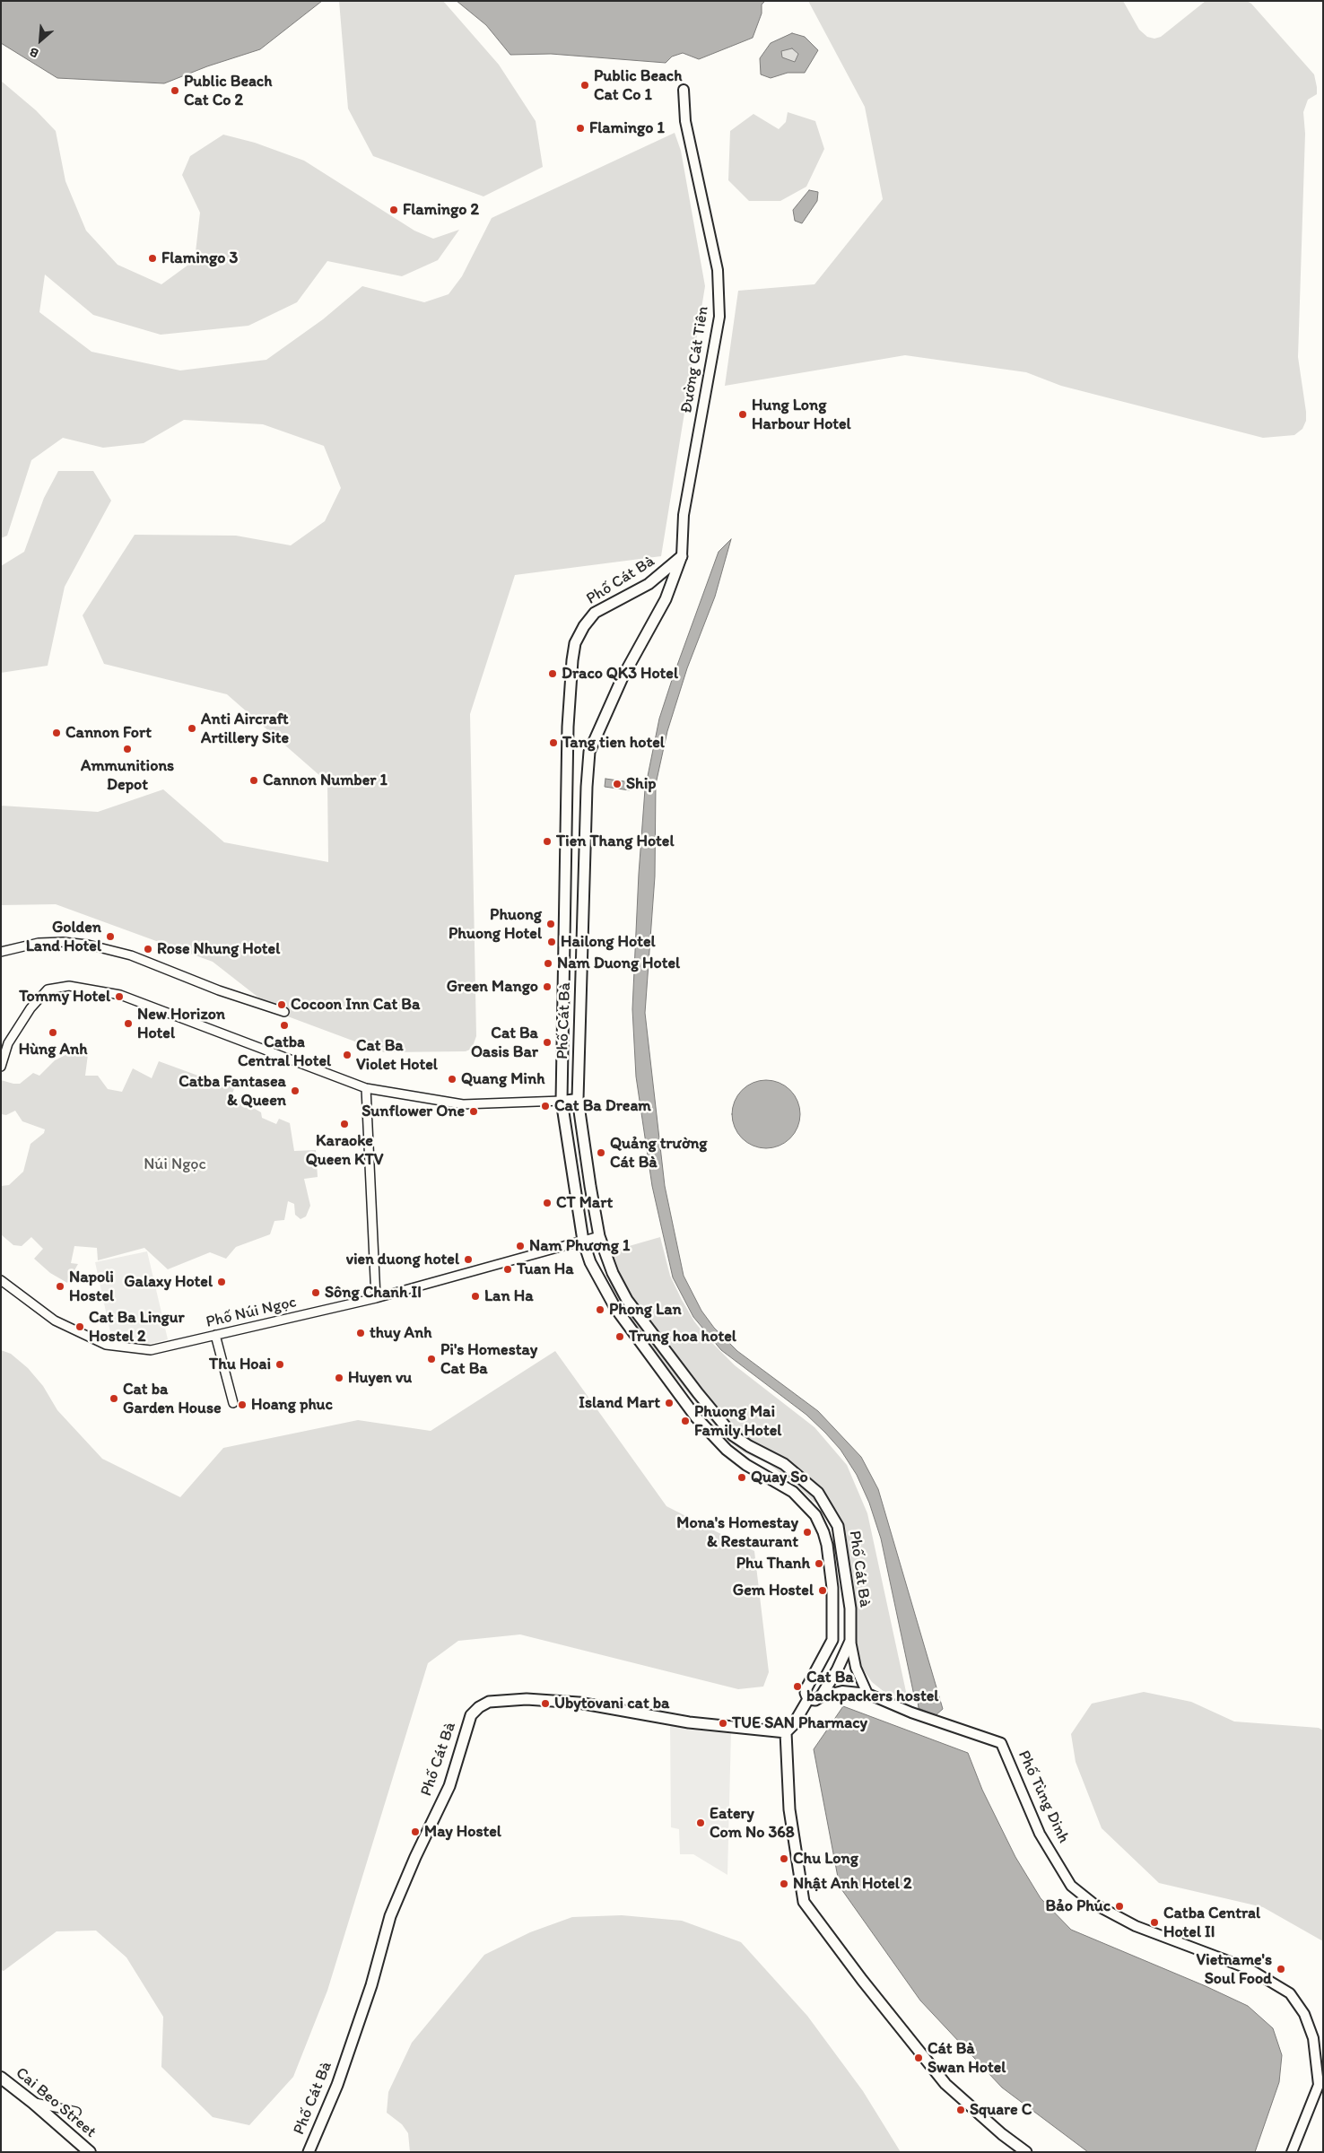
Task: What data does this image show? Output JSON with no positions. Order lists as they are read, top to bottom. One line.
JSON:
{"streets":{"main road":["Phố Cát Bà","Cai Beo Street"],"street":["Đường Cát Tiên","Phố Núi Ngọc","Phố Tùng Dinh"]},"crossings":[["Đường Cát Tiên","Phố Cát Bà"],["Phố Cát Bà","Phố Núi Ngọc"],["Phố Cát Bà","Phố Tùng Dinh"]],"parks":["Núi Ngọc"],"places":["Public Beach Cat Co 1","Public Beach Cat Co 2","Flamingo 1","Flamingo 2","Flamingo 3","Hung Long Harbour Hotel","Draco QK3 Hotel","Anti Aircraft Artillery Site","Cannon Fort","Tang tien hotel","Ammunitions Depot","Cannon Number 1","Ship","Tien Thang Hotel","Phuong Phuong Hotel","Golden Land Hotel","Hailong Hotel","Rose Nhung Hotel","Nam Duong Hotel","Green Mango","Tommy Hotel","Cocoon Inn Cat Ba","New Horizon Hotel","Catba Central Hotel","Hùng Anh","Cat Ba Oasis Bar","Cat Ba Violet Hotel","Quang Minh","Catba Fantasea & Queen","Cat Ba Dream","Sunflower One","Karaoke Queen KTV","Quảng trường Cát Bà","CT Mart","Nam Phương 1","vien duong hotel","Tuan Ha","Galaxy Hotel","Napoli Hostel","Sông Chanh II","Lan Ha","Phong Lan","Cat Ba Lingur Hostel 2","thuy Anh","Trung hoa hotel","Pi's Homestay Cat Ba","Thu Hoai","Huyen vu","Cat ba Garden House","Island Mart","Hoang phuc","Phuong Mai Family Hotel","Quay So","Mona's Homestay & Restaurant","Phu Thanh","Gem Hostel","Cat Ba backpackers hostel","Ubytovani cat ba","TUE SAN Pharmacy","Eatery Com No 368","May Hostel","Chu Long","Nhật Anh Hotel 2","Bảo Phúc","Catba Central Hotel II","Vietname's Soul Food","Cát Bà Swan Hotel","Square C"],"north":"bottom left"}
